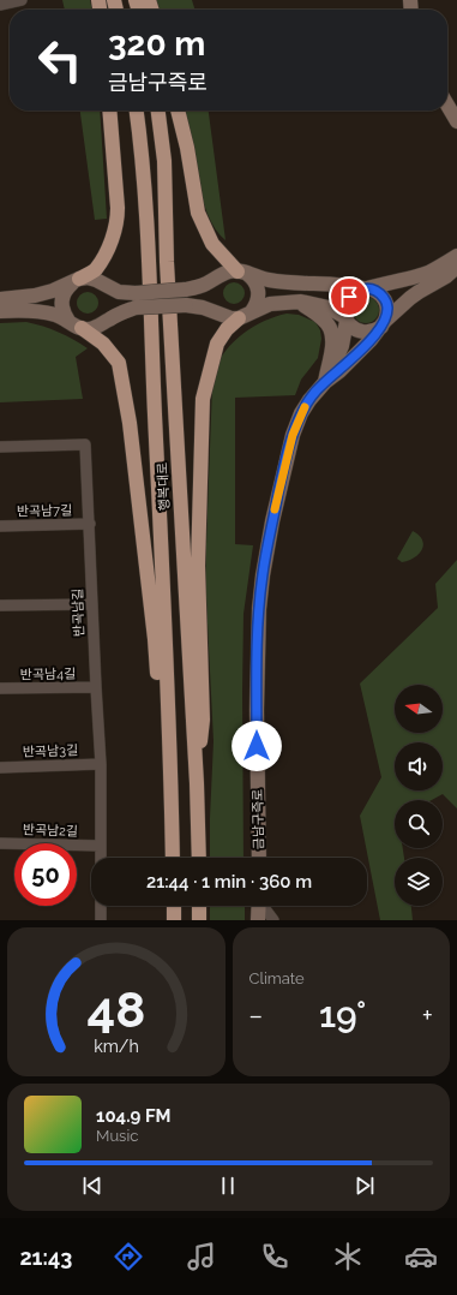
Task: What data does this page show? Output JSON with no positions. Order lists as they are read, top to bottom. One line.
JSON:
{"streets":{"highway":["행복대로"],"street":["반곡남7길","반곡남길","반곡남4길","반곡남3길","금남구즉로","반곡남2길"]},"crossings":[["반곡남7길","반곡남길"],["반곡남길","반곡남4길"],["반곡남길","반곡남3길"],["반곡남길","반곡남2길"]],"north":"left","page":{"turn":["320 m","금남구즉로"],"limit":"50","trip":"21:44 · 1 min · 360 m","tile":"Climate","heat":["−","19°","+"],"song":["104.9 FM","Music"],"tabs":"21:43","gauge":["48","km/h"]}}
